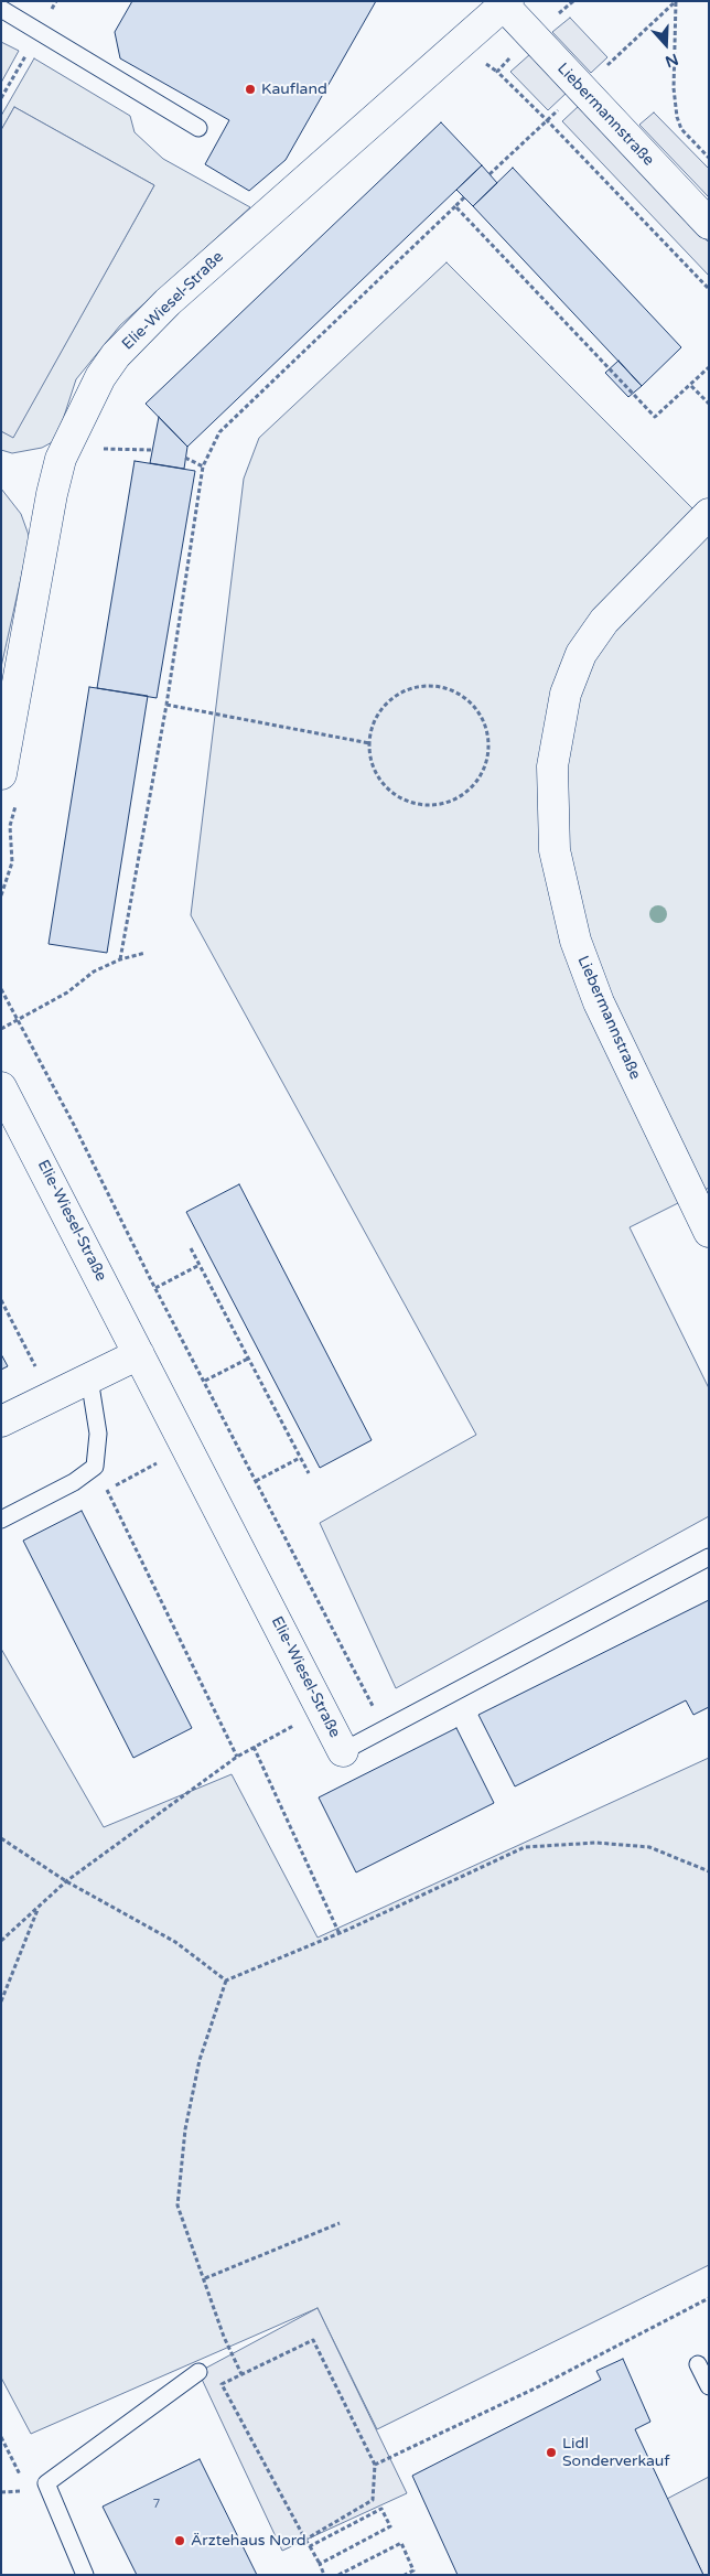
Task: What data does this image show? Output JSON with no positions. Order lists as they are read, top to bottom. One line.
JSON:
{"streets":{"street":["Liebermannstraße","Elie-Wiesel-Straße"]},"crossings":[["Liebermannstraße","Elie-Wiesel-Straße"]],"places":["Kaufland","Lidl Sonderverkauf","Ärztehaus Nord"],"house_numbers":["7"],"north":"bottom"}
